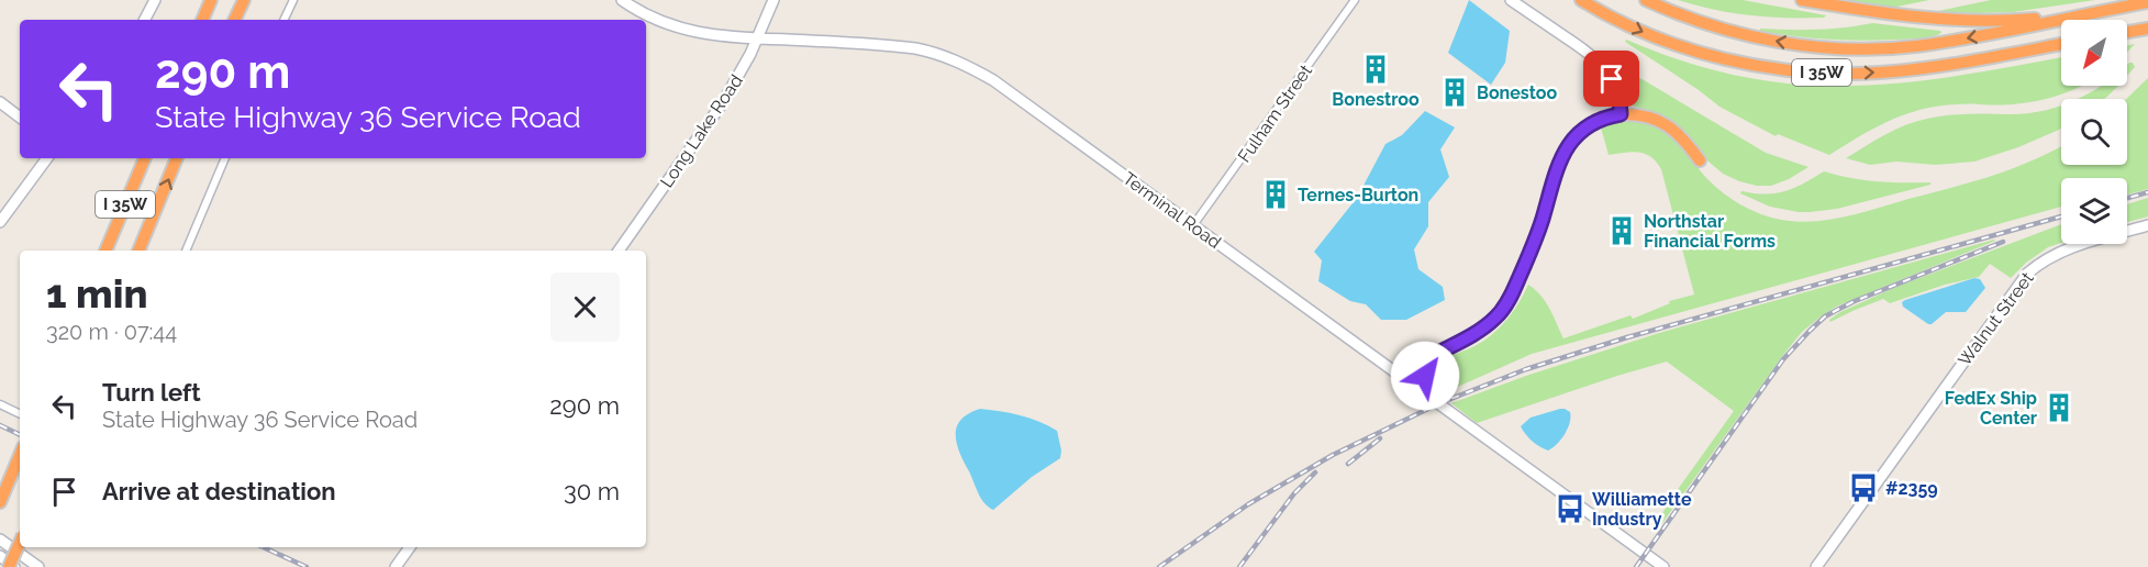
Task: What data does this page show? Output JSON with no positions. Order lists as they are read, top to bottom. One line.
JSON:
{"streets":{"highway":["I 35W"],"street":["Fulham Street","Long Lake Road","Terminal Road","Walnut Street"]},"crossings":[["Fulham Street","Terminal Road"],["Long Lake Road","Terminal Road"]],"places":{"building":["Bonestroo","Bonestoo","Ternes-Burton","Northstar Financial Forms","FedEx Ship Center"],"bus stop":["#2359","Williamette Industry"]},"north":"bottom left","page":{"turn":["290 m","State Highway 36 Service Road"],"heading":["1 min","320 m · 07:44"],"list":[{"name":"Turn left","note":"State Highway 36 Service Road","value":"290 m"},{"name":"Arrive at destination","value":"30 m"}]}}
